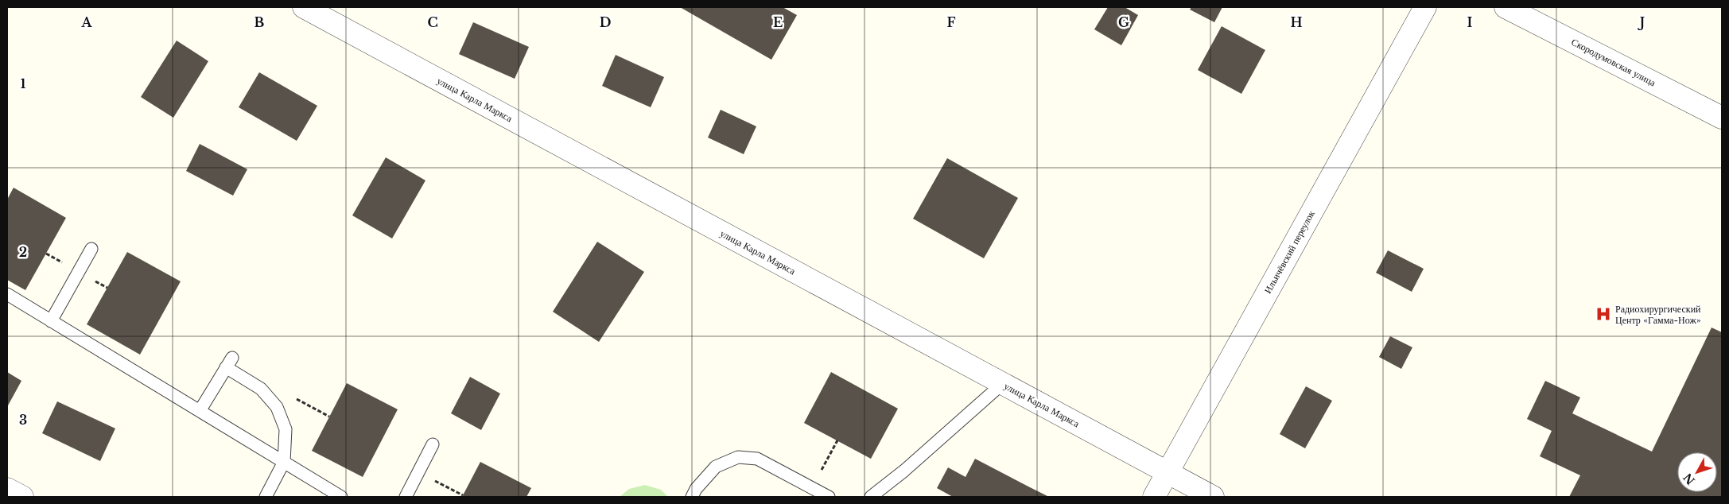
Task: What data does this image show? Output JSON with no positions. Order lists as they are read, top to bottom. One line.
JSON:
{"streets":{"street":["Скородумовская улица","улица Карла Маркса","Ильичёвский переулок"]},"crossings":[["улица Карла Маркса","Ильичёвский переулок"]],"places":{"hospital":["Радиохирургический Центр «Гамма-Нож»"]},"north":"bottom left","grid":{"columns":["A","B","C","D","E","F","G","H","I","J"],"rows":["1","2","3"]}}
